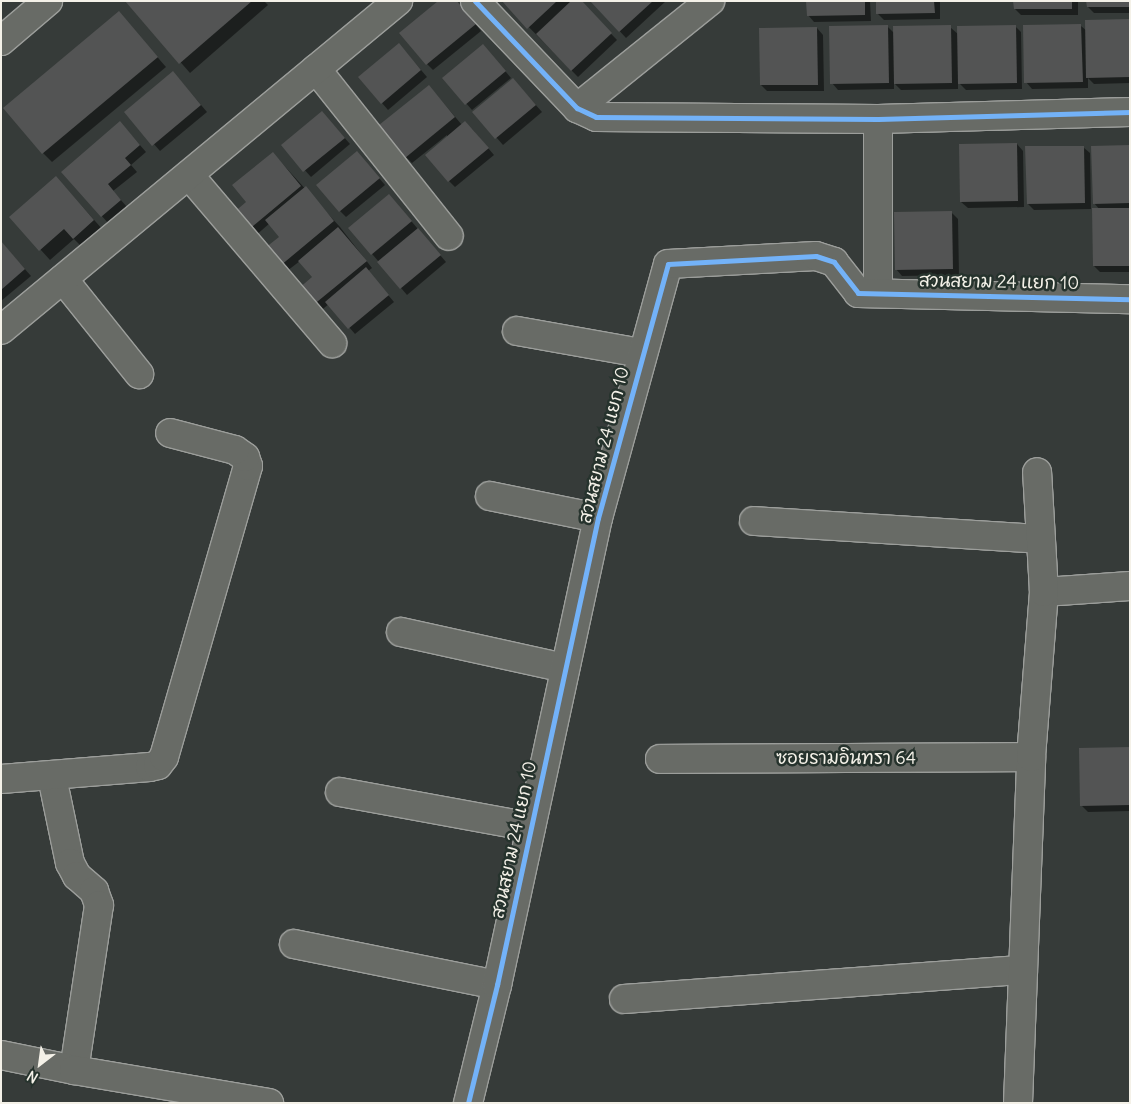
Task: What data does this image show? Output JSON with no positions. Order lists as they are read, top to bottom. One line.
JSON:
{"streets":{"street":["สวนสยาม 24 แยก 10","ซอยรามอินทรา 64"]},"north":"bottom left"}
